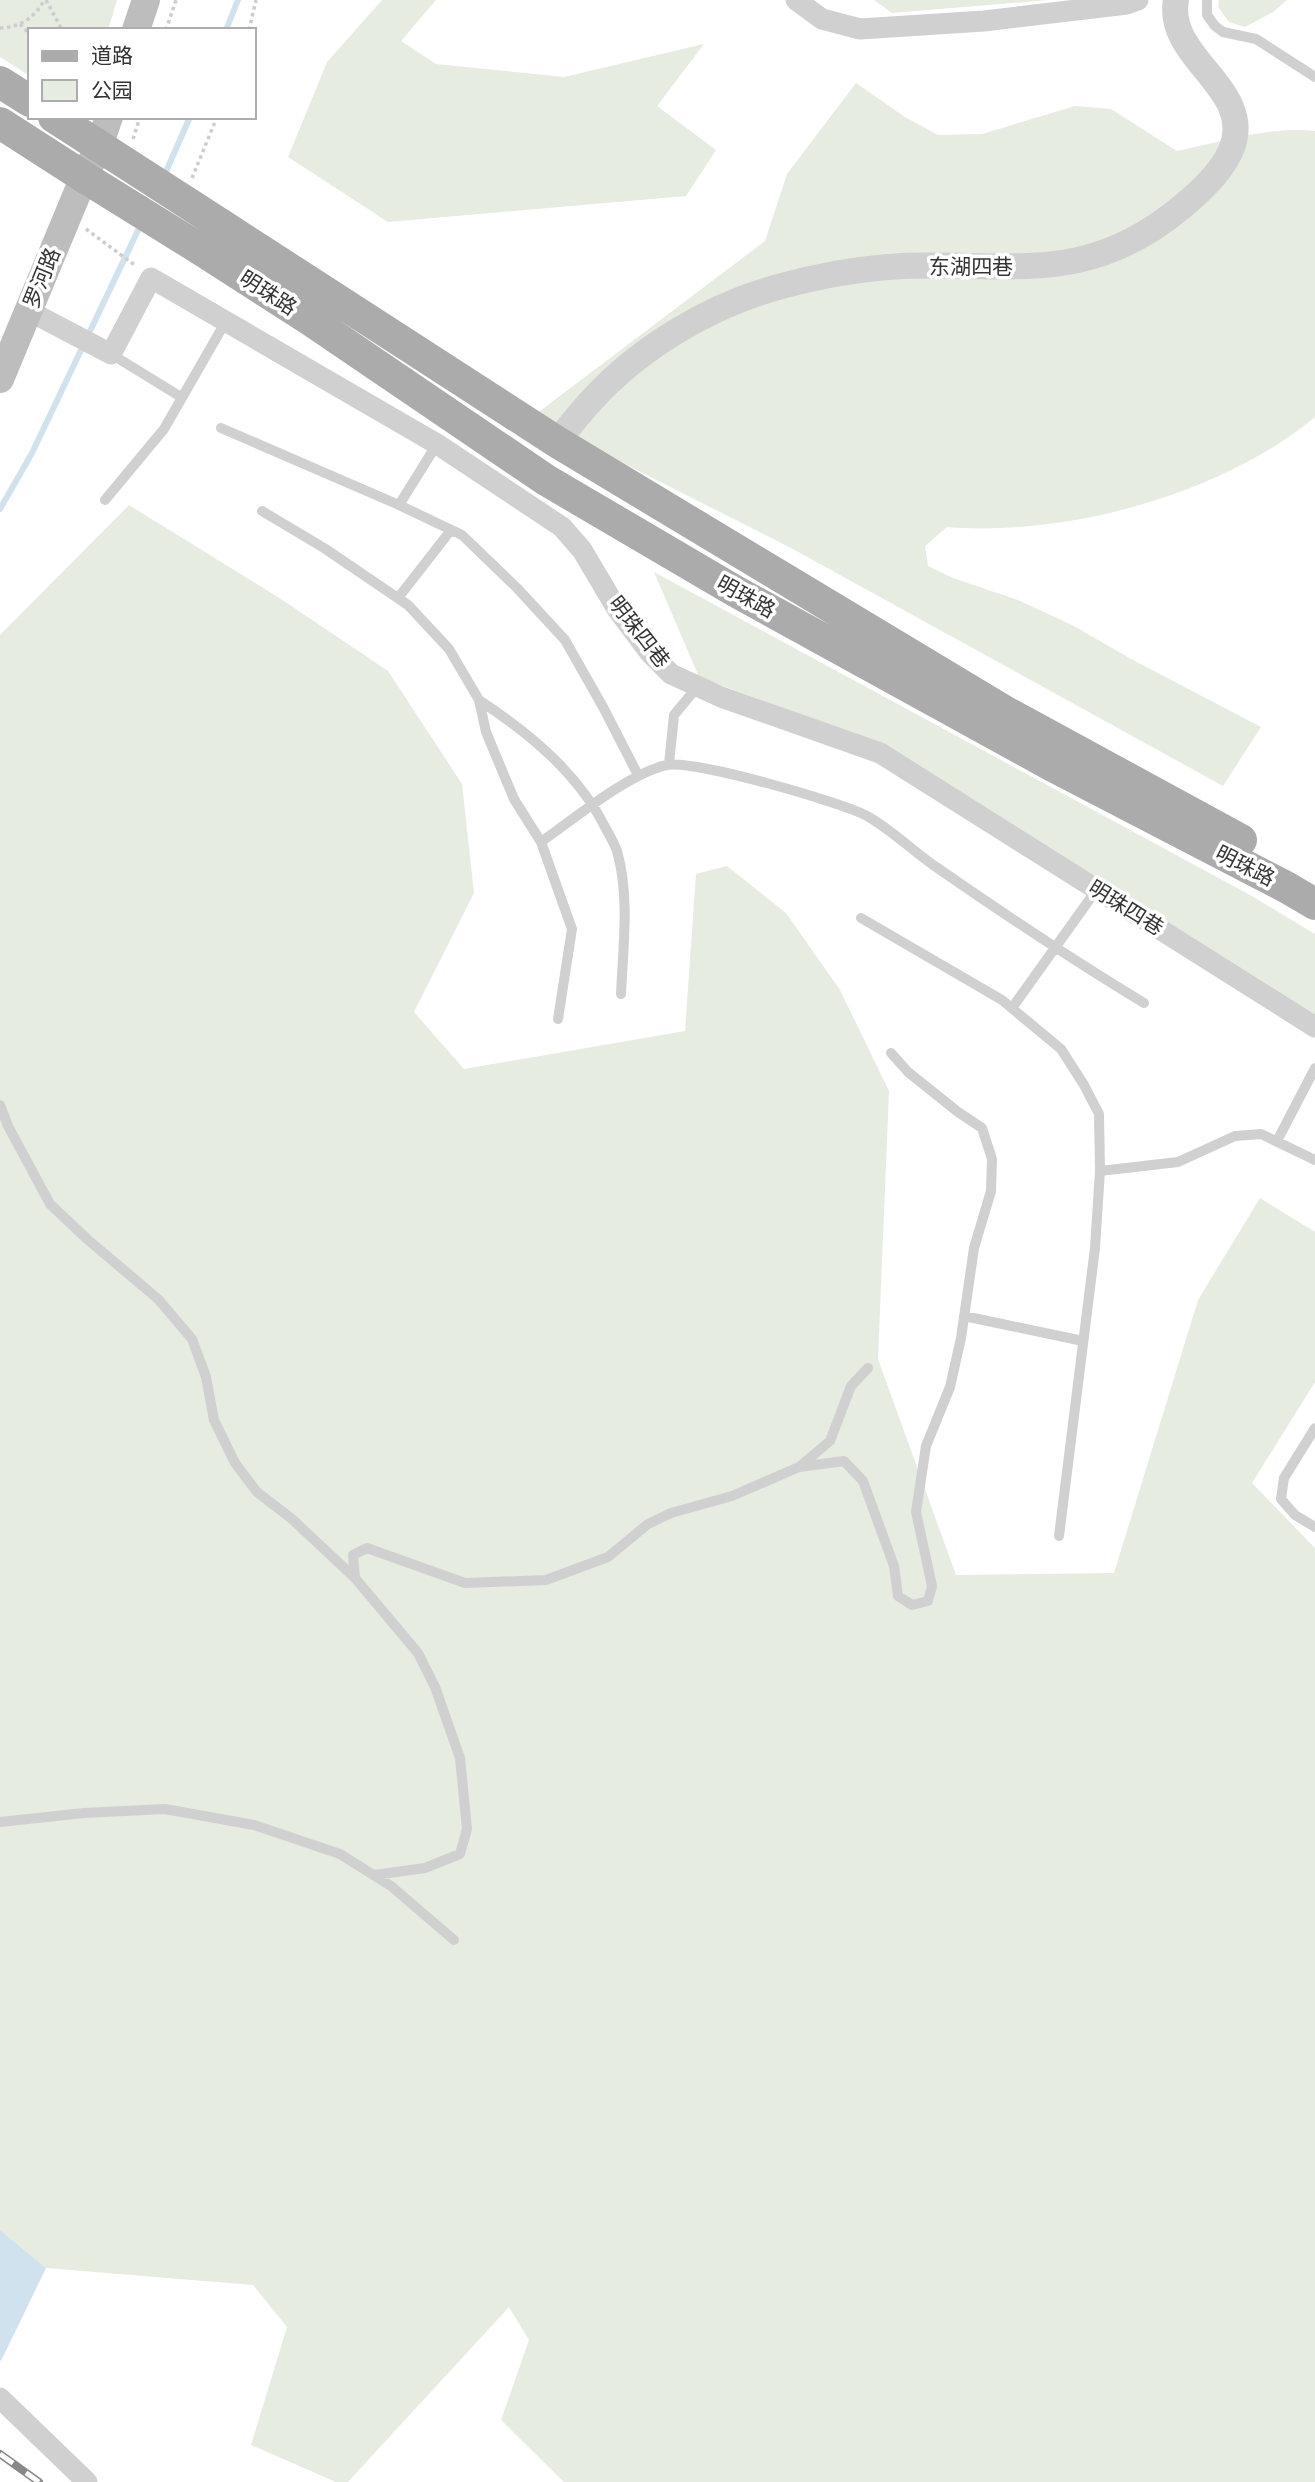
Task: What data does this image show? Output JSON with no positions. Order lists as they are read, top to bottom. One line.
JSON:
{"streets":{"main road":["罗河路","明珠路"],"street":["东湖四巷","明珠四巷"]},"crossings":[["东湖四巷","明珠路"],["罗河路","明珠路"]],"legend":["道路","公园"]}
